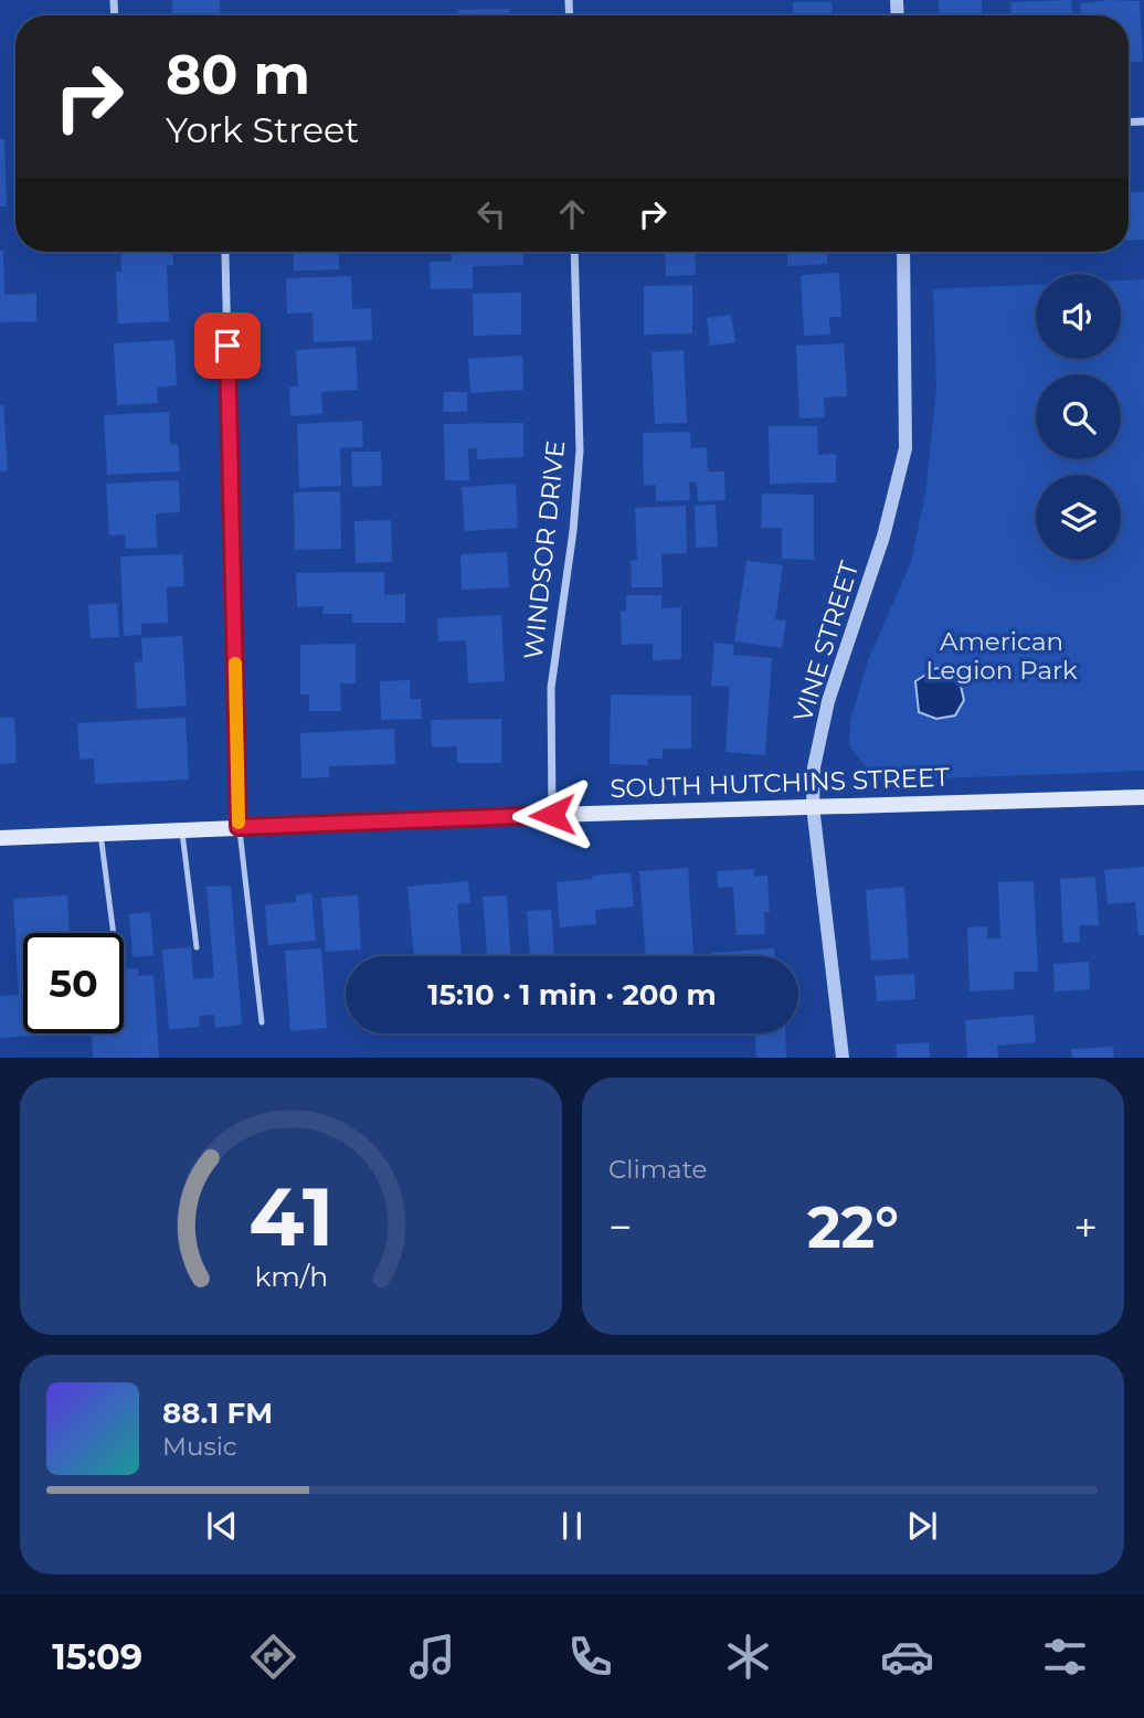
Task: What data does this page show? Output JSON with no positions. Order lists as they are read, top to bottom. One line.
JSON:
{"streets":{"main road":["SOUTH HUTCHINS STREET"],"street":["WINDSOR DRIVE","VINE STREET"]},"crossings":[["WINDSOR DRIVE","SOUTH HUTCHINS STREET"],["VINE STREET","SOUTH HUTCHINS STREET"]],"parks":["American Legion Park"],"page":{"turn":["80 m","York Street"],"limit":"50","trip":"15:10 · 1 min · 200 m","tile":"Climate","heat":["−","22°","+"],"song":["88.1 FM","Music"],"tabs":"15:09","gauge":["41","km/h"]}}
